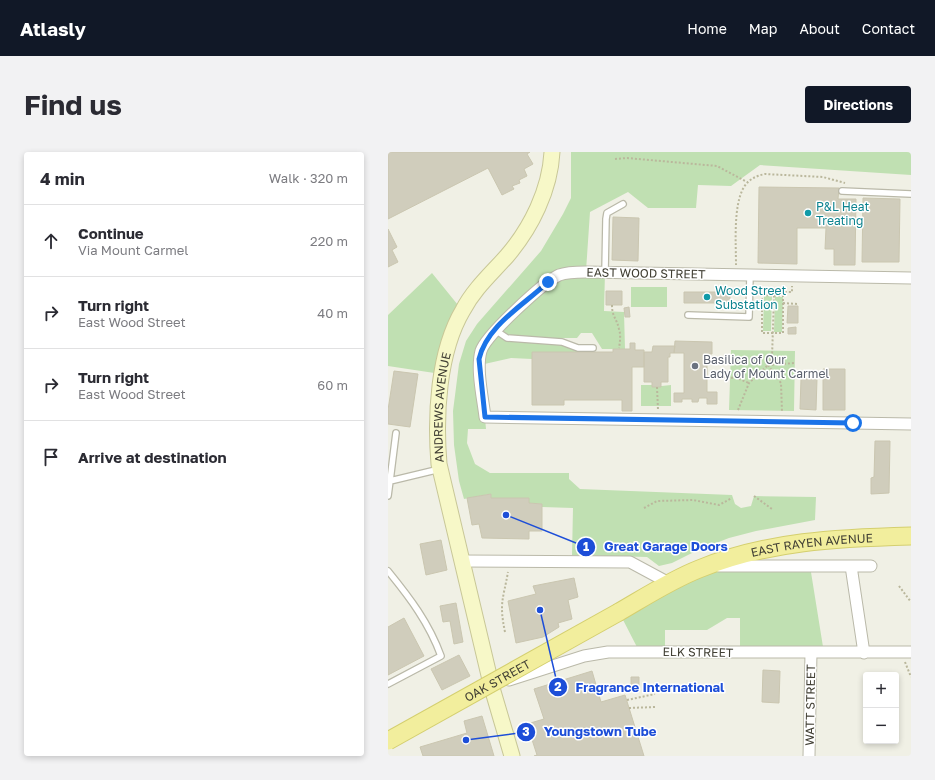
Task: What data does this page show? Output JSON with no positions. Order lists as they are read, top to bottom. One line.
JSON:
{"streets":{"main road":["EAST RAYEN AVENUE","OAK STREET"],"street":["EAST WOOD STREET","ANDREWS AVENUE","ELK STREET","WATT STREET"]},"crossings":[["ANDREWS AVENUE","ELK STREET"],["EAST RAYEN AVENUE","OAK STREET"],["ELK STREET","WATT STREET"]],"places":["P&L Heat Treating","Wood Street Substation","Basilica of Our Lady of Mount Carmel","Great Garage Doors","Fragrance International","Youngstown Tube"],"page":{"header":"Atlasly","nav":["Home","Map","About","Contact"],"buttons":"Directions","title":"Find us","heading":["4 min","Walk · 320 m"],"list":[["Continue","Via Mount Carmel","220 m"],["Turn right","East Wood Street","40 m"],["Turn right","East Wood Street","60 m"],"Arrive at destination"],"map_buttons":["+","−"]}}
